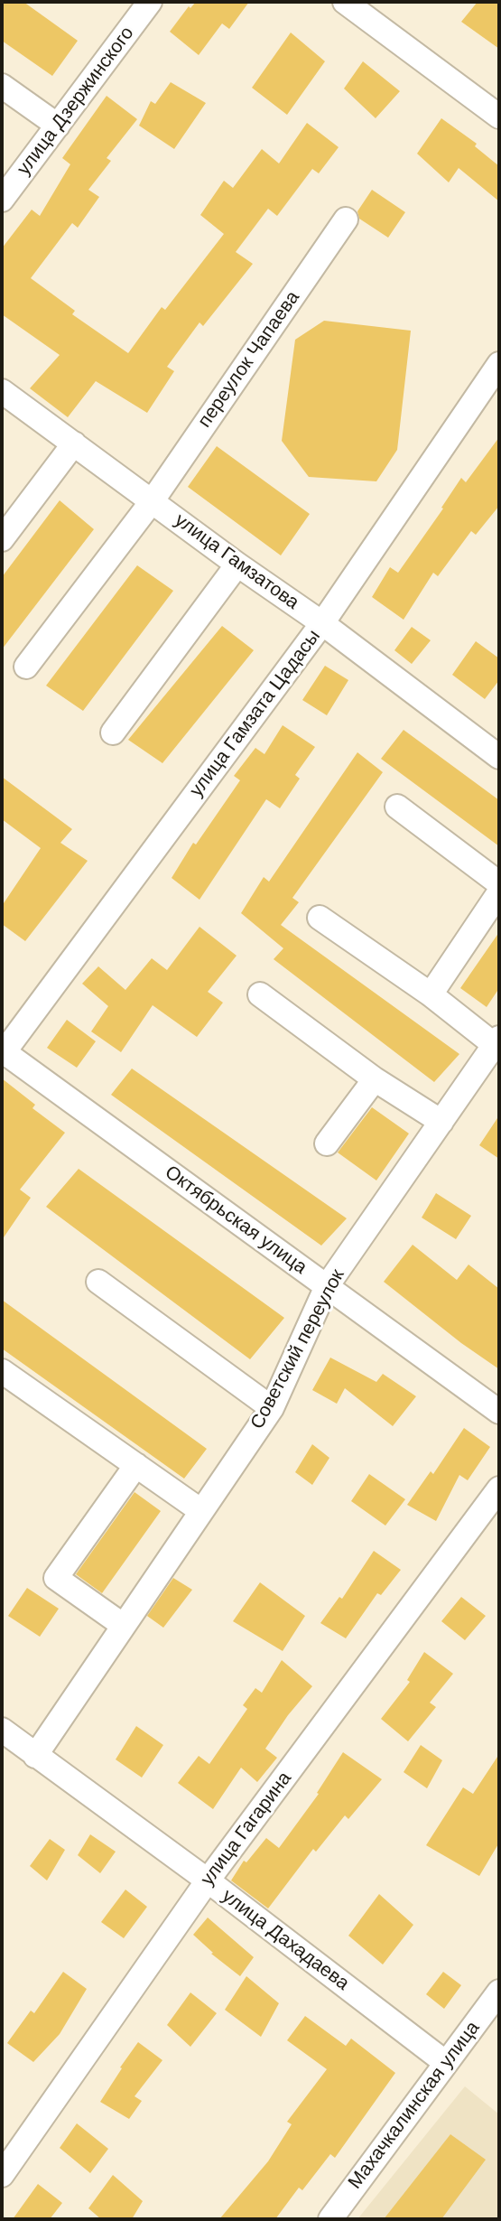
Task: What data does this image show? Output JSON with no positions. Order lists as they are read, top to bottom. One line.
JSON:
{"streets":{"street":["улица Дзержинского","переулок Чапаева","улица Гамзатова","улица Гамзата Цадасы","Октябрьская улица","Советский переулок","улица Гагарина","улица Дахадаева","Махачкалинская улица"]},"crossings":[["переулок Чапаева","улица Гамзатова"],["улица Гамзатова","улица Гамзата Цадасы"],["улица Гамзата Цадасы","Октябрьская улица"],["Октябрьская улица","Советский переулок"],["Советский переулок","улица Дахадаева"],["улица Гагарина","улица Дахадаева"],["улица Дахадаева","Махачкалинская улица"]]}
